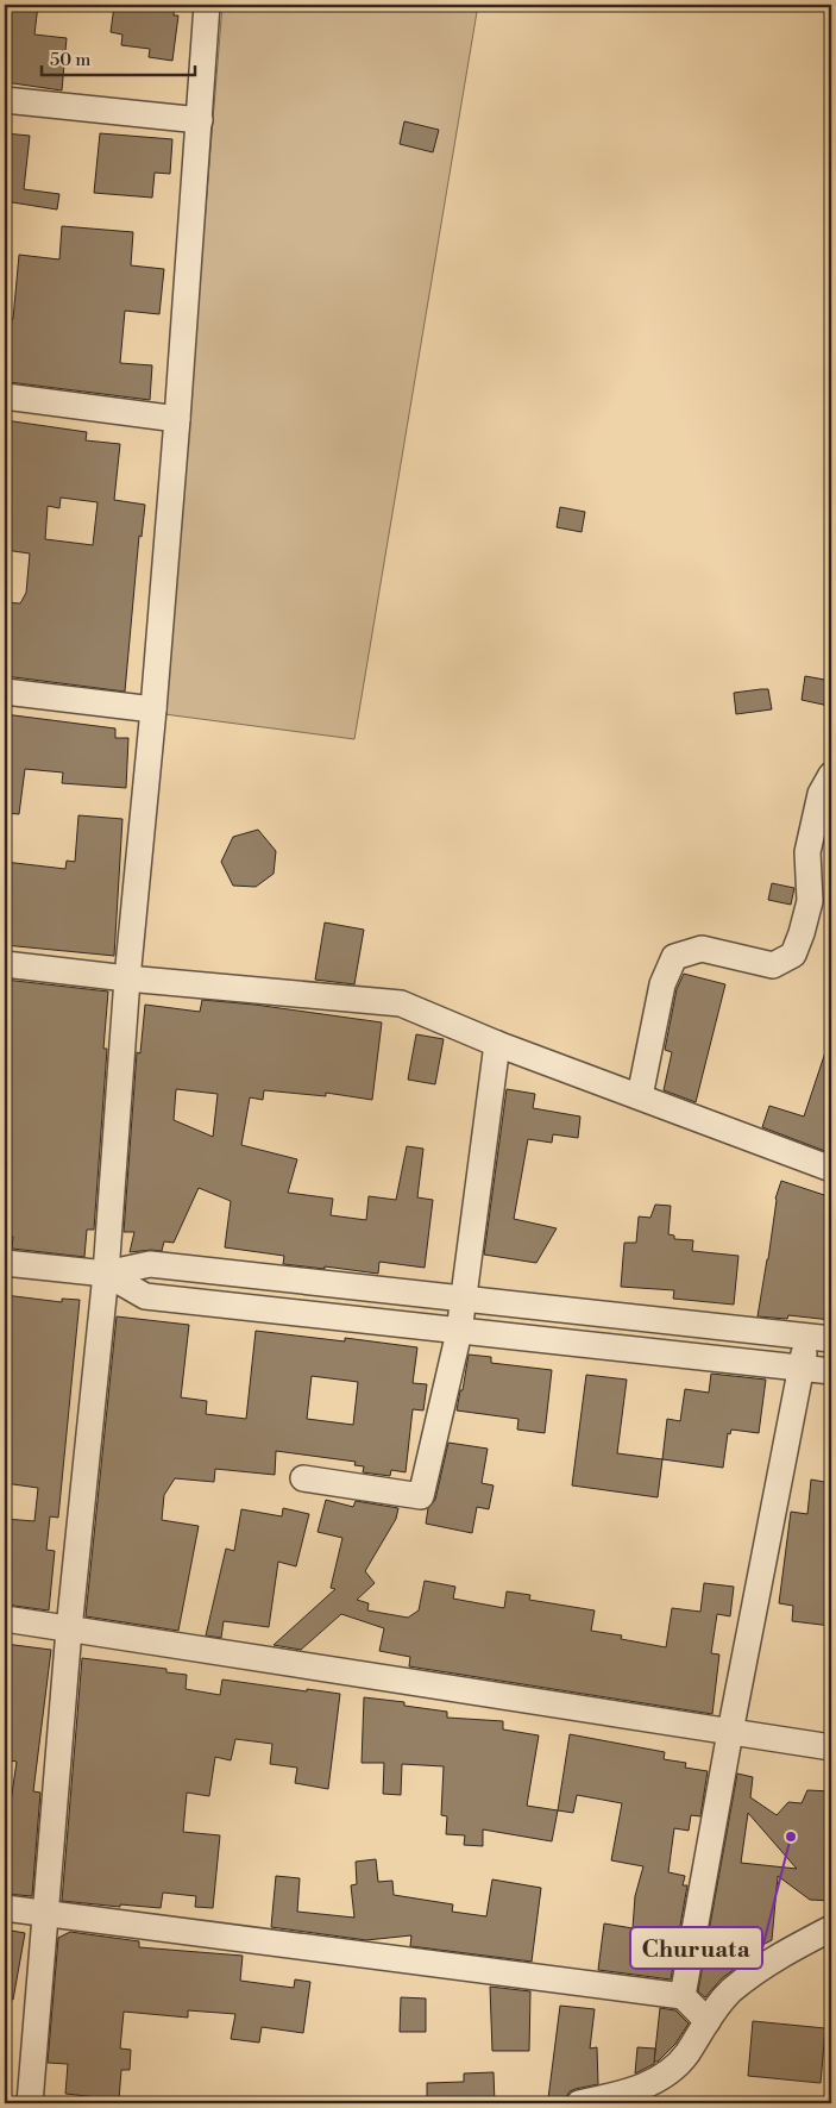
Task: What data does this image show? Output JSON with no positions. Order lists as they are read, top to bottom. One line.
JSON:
{"places":["Churuata"],"scale_bar":"50 m"}
